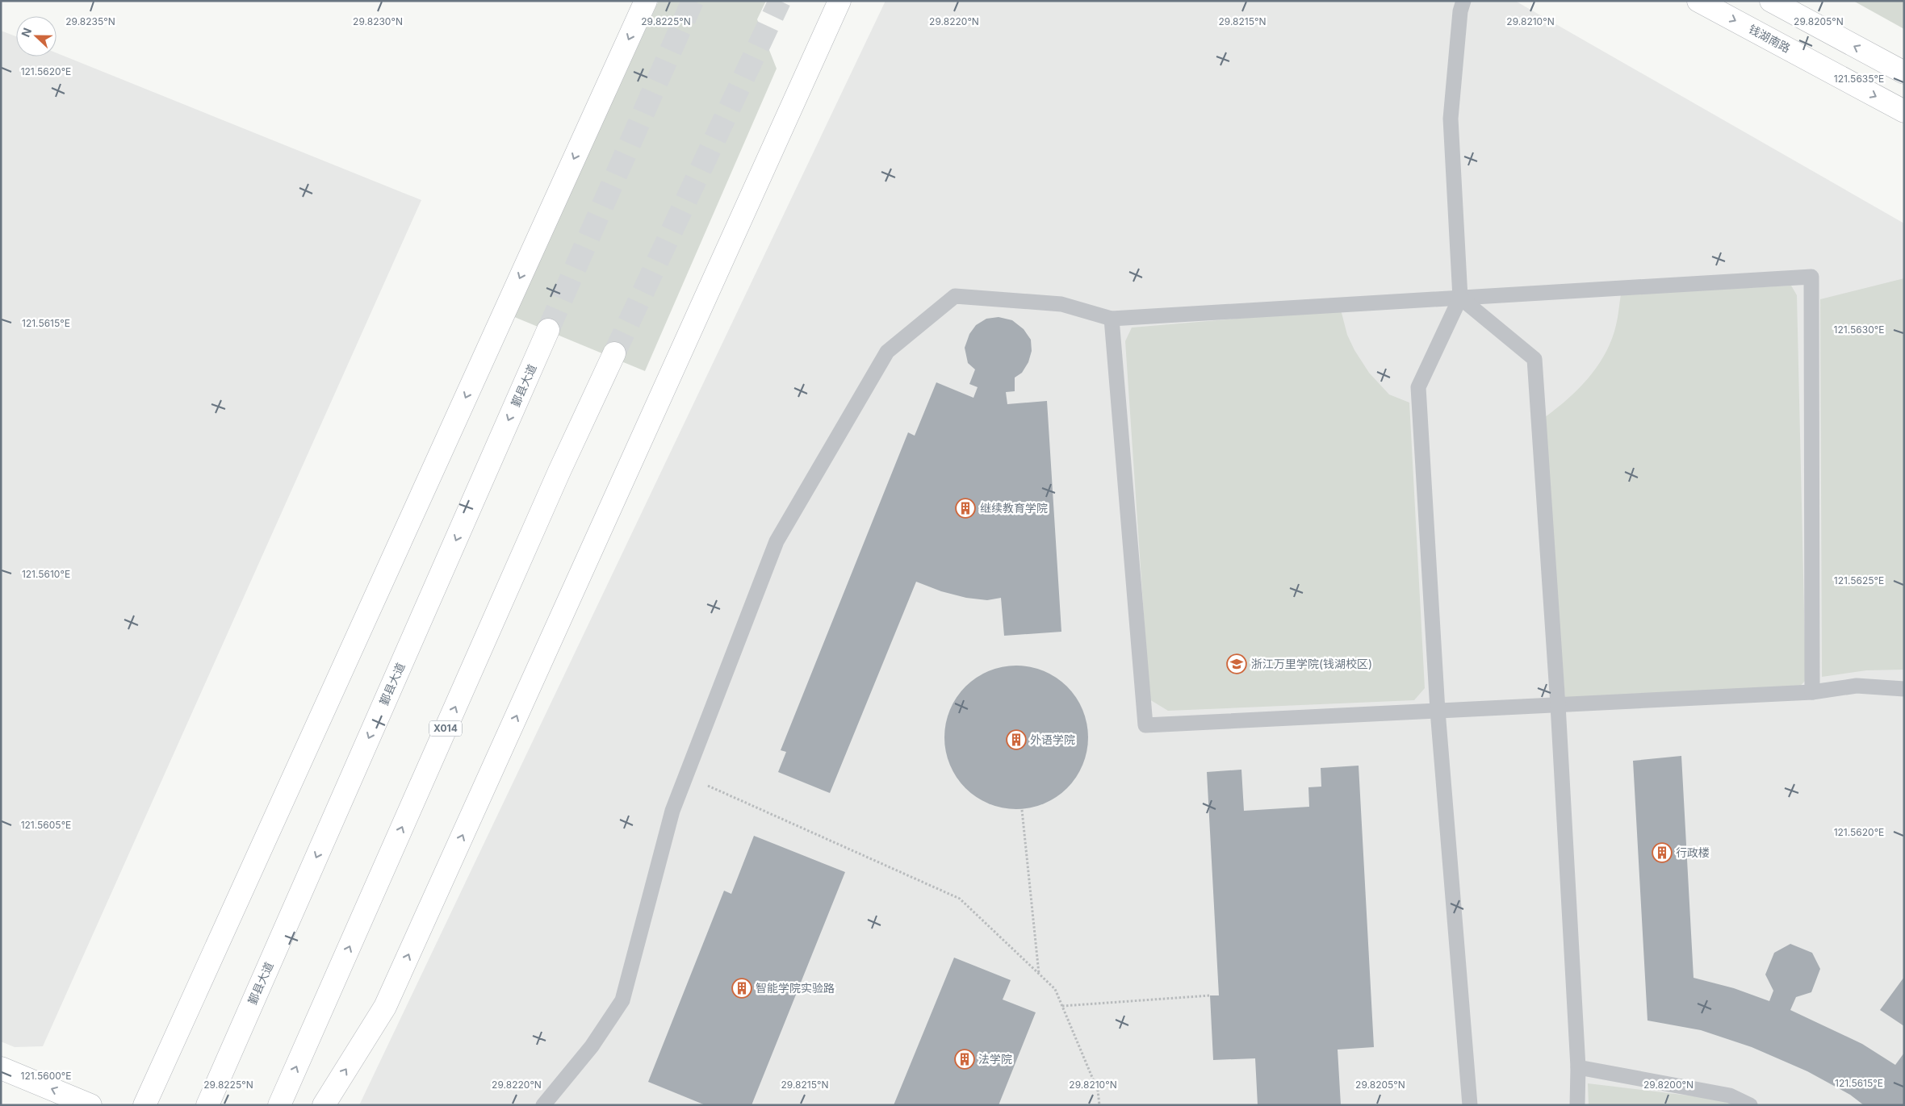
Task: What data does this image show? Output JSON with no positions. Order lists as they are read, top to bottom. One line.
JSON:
{"streets":{"main road":["钱湖南路","鄞县大道","X014"]},"places":{"building":["继续教育学院","外语学院","行政楼","智能学院实验路","法学院"],"school or university":["浙江万里学院(钱湖校区)"]},"north":"left","coordinates":["29.8235°N","29.8230°N","29.8225°N","29.8220°N","29.8215°N","29.8210°N","29.8205°N","121.5620°E","121.5635°E","121.5615°E","121.5630°E","121.5610°E","121.5625°E","121.5605°E","121.5600°E","29.8200°N"]}
